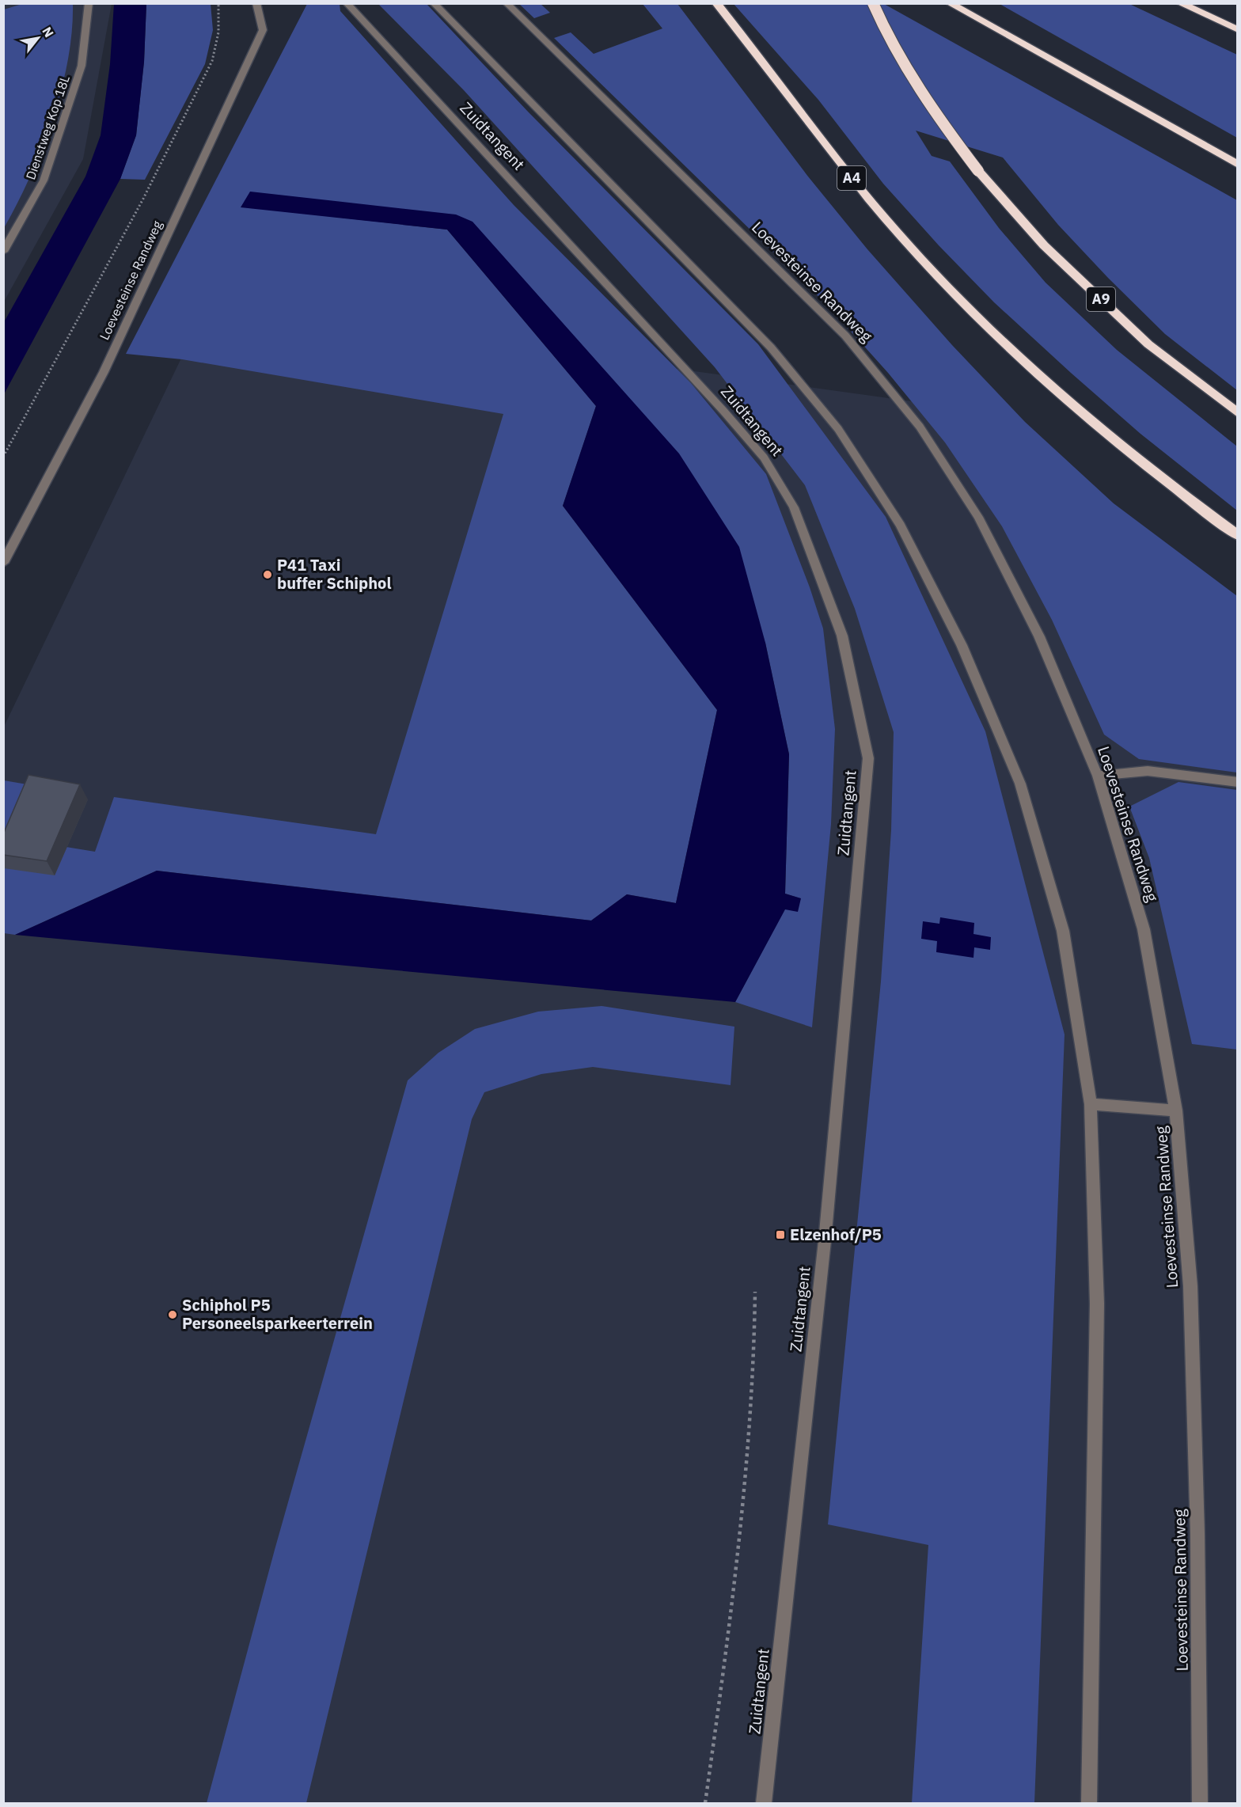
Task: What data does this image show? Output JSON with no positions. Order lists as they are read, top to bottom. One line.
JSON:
{"streets":{"highway":["A4","A9"],"street":["Dienstweg Kop 18L","Zuidtangent","Loevesteinse Randweg"]},"places":{"other":["P41 Taxi buffer Schiphol","Schiphol P5 Personeelsparkeerterrein"],"transit":["Elzenhof/P5"]},"north":"top right"}
